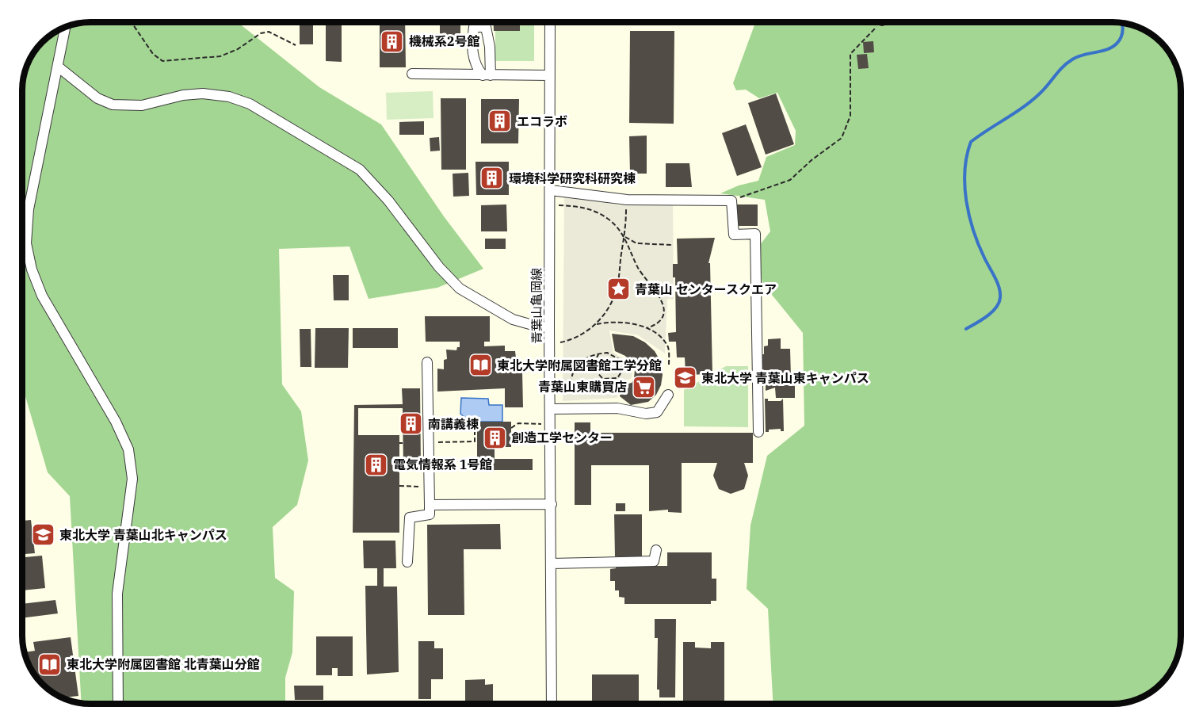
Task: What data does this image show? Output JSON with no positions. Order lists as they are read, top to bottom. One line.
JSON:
{"streets":{"street":["青葉山亀岡線"]},"places":{"building":["機械系2号館","エコラボ","環境科学研究科研究棟","南講義棟","創造工学センター","電気情報系 1号館"],"place":["青葉山 センタースクエア"],"library":["東北大学附属図書館工学分館","東北大学附属図書館 北青葉山分館"],"school or university":["東北大学 青葉山東キャンパス","東北大学 青葉山北キャンパス"],"supermarket":["青葉山東購買店"]}}
